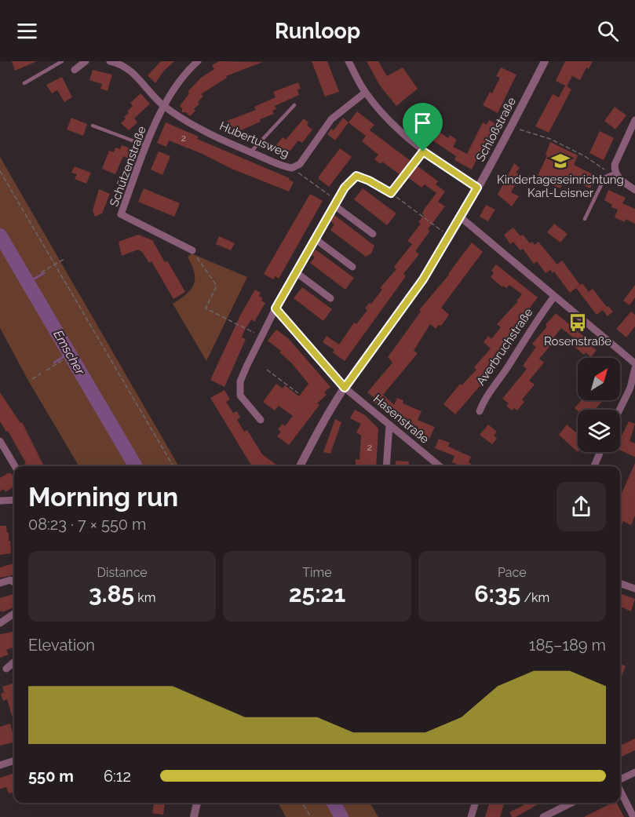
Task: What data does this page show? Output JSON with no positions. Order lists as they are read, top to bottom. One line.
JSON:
{"streets":{"street":["Schloßstraße","Hubertusweg","Schützenstraße","Averbruchstraße","Hasenstraße"]},"crossings":[["Schloßstraße","Hasenstraße"],["Hubertusweg","Schützenstraße"]],"water":["Emscher"],"places":{"school or university":["Kindertageseinrichtung Karl-Leisner"],"bus stop":["Rosenstraße"]},"house_numbers":["2","2"],"north":"top right","page":{"header":"Runloop","heading":["Morning run","08:23 · 7 × 550 m"],"stats":[["Distance","3.85 km"],["Time","25:21"],["Pace","6:35 /km"]],"chart":["Elevation","185–189 m"],"list":[{"name":"550 m","note":"6:12"}]}}
